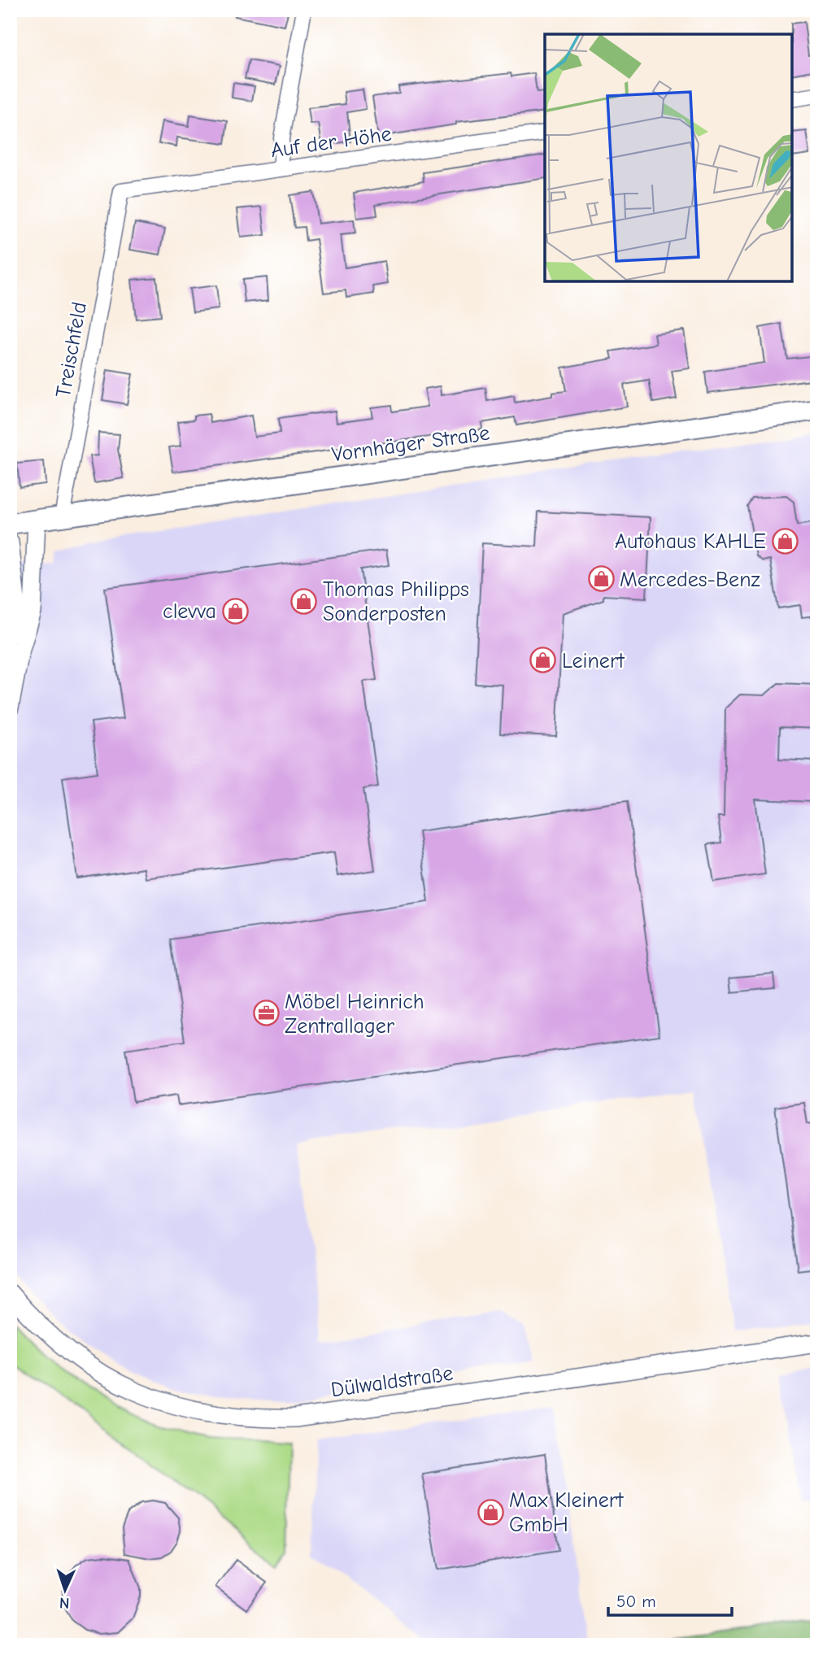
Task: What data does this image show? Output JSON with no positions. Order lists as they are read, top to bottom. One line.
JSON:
{"streets":{"main road":["Vornhäger Straße"],"street":["Auf der Höhe","Treischfeld","Dülwaldstraße"]},"crossings":[["Auf der Höhe","Treischfeld"],["Treischfeld","Vornhäger Straße"]],"places":{"shop":["Autohaus KAHLE","Mercedes-Benz","Thomas Philipps Sonderposten","clevva","Leinert","Max Kleinert GmbH"],"office":["Möbel Heinrich Zentrallager"]},"scale_bar":"50 m","north":"bottom"}
